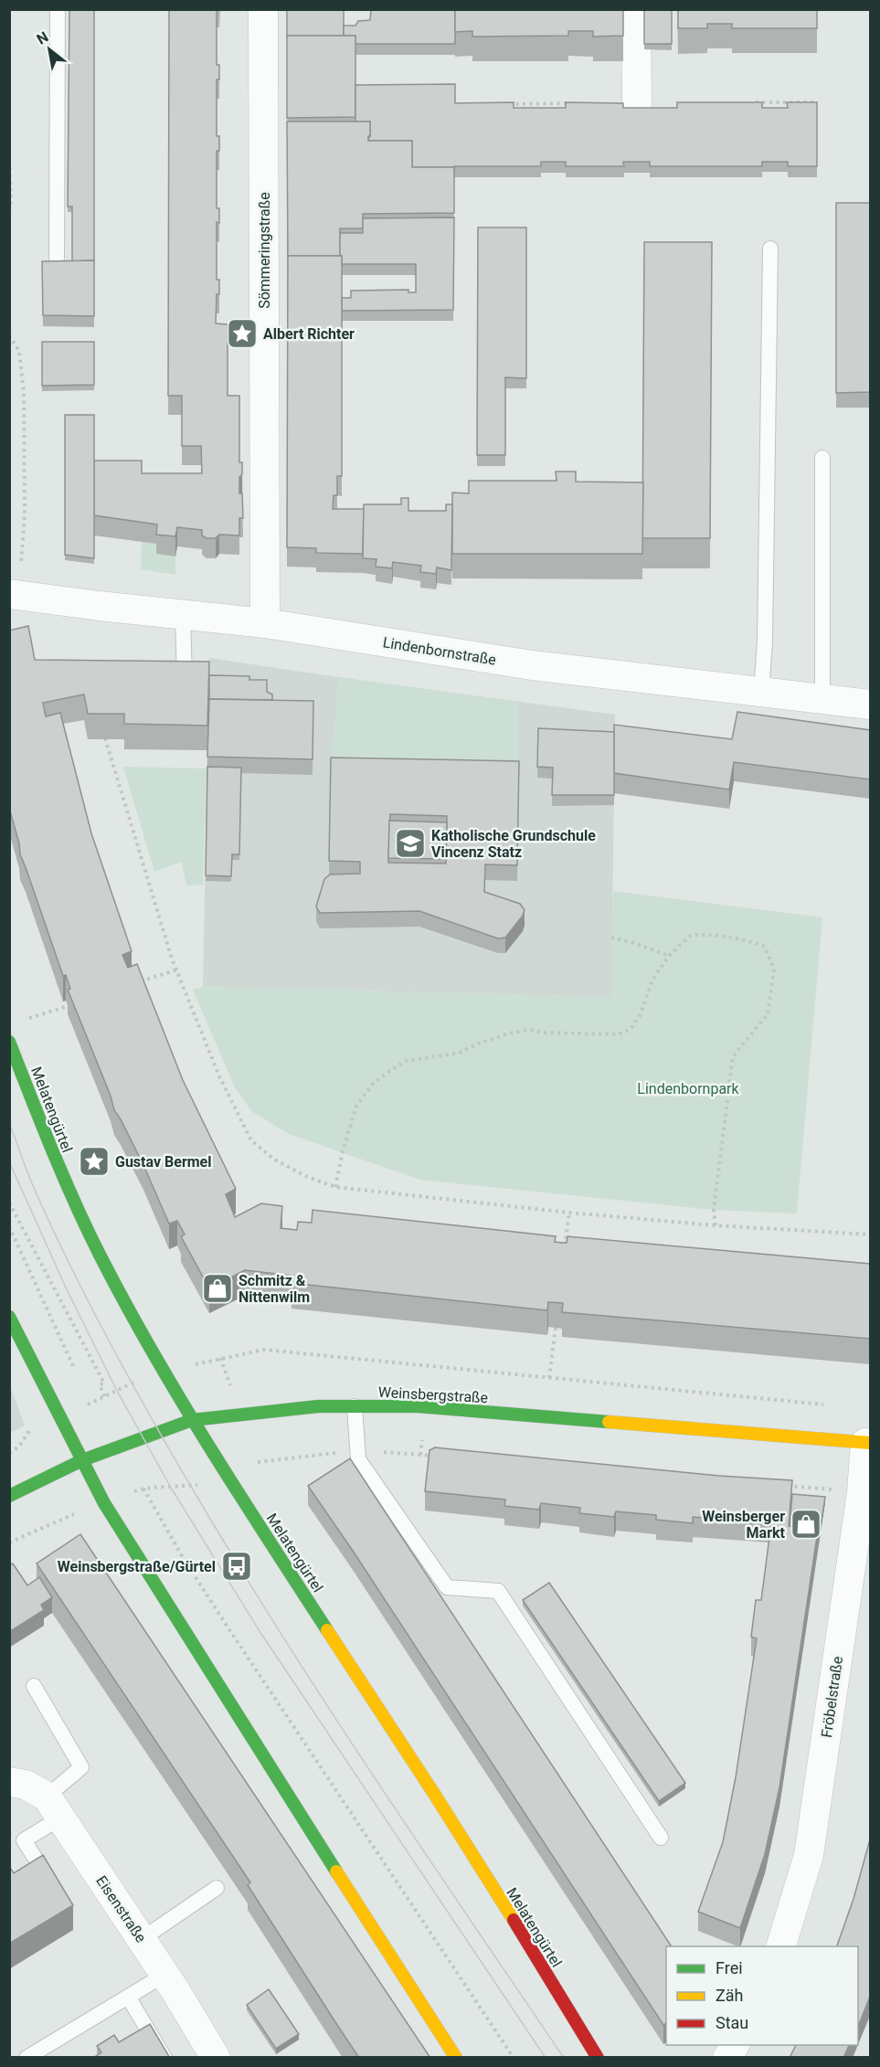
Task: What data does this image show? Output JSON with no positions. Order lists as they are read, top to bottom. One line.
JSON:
{"streets":{"main road":["Melatengürtel","Weinsbergstraße"],"street":["Sömmeringstraße","Lindenbornstraße","Fröbelstraße","Eisenstraße"]},"crossings":[["Sömmeringstraße","Lindenbornstraße"],["Melatengürtel","Weinsbergstraße"],["Weinsbergstraße","Fröbelstraße"]],"parks":["Lindenbornpark"],"places":{"place":["Albert Richter","Gustav Bermel"],"school or university":["Katholische Grundschule Vincenz Statz"],"shop":["Schmitz & Nittenwilm","Weinsberger Markt"],"bus stop":["Weinsbergstraße/Gürtel"]},"legend":["Frei","Zäh","Stau"],"north":"top left"}
